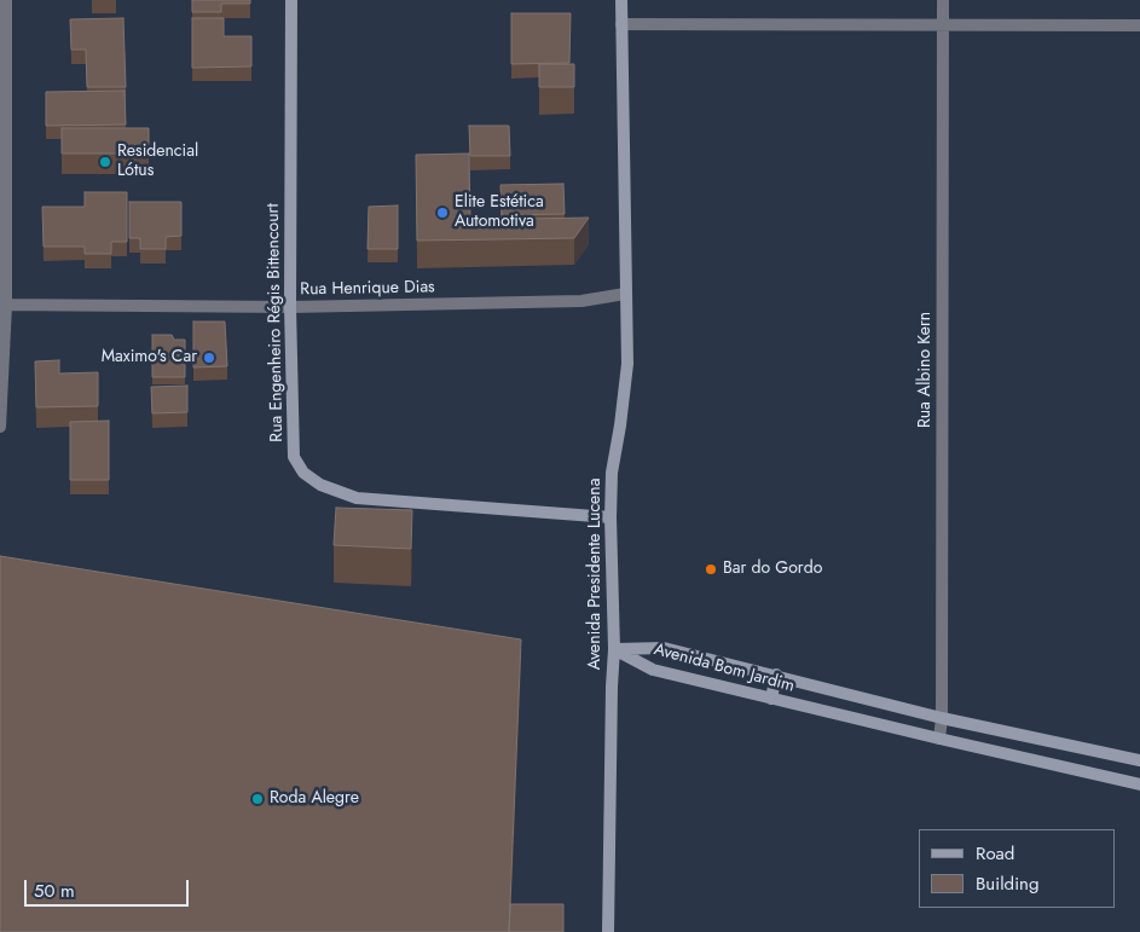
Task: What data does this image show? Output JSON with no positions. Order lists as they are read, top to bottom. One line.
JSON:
{"streets":{"main road":["Rua Engenheiro Régis Bittencourt","Avenida Presidente Lucena","Avenida Bom Jardim"],"street":["Rua Henrique Dias","Rua Albino Kern"]},"crossings":[["Rua Henrique Dias","Rua Engenheiro Régis Bittencourt"],["Rua Henrique Dias","Avenida Presidente Lucena"],["Rua Engenheiro Régis Bittencourt","Avenida Presidente Lucena"],["Rua Albino Kern","Avenida Bom Jardim"],["Avenida Presidente Lucena","Avenida Bom Jardim"]],"places":["Residencial Lótus","Elite Estética Automotiva","Maximo's Car","Bar do Gordo","Roda Alegre"],"legend":["Road","Building"],"scale_bar":"50 m"}
